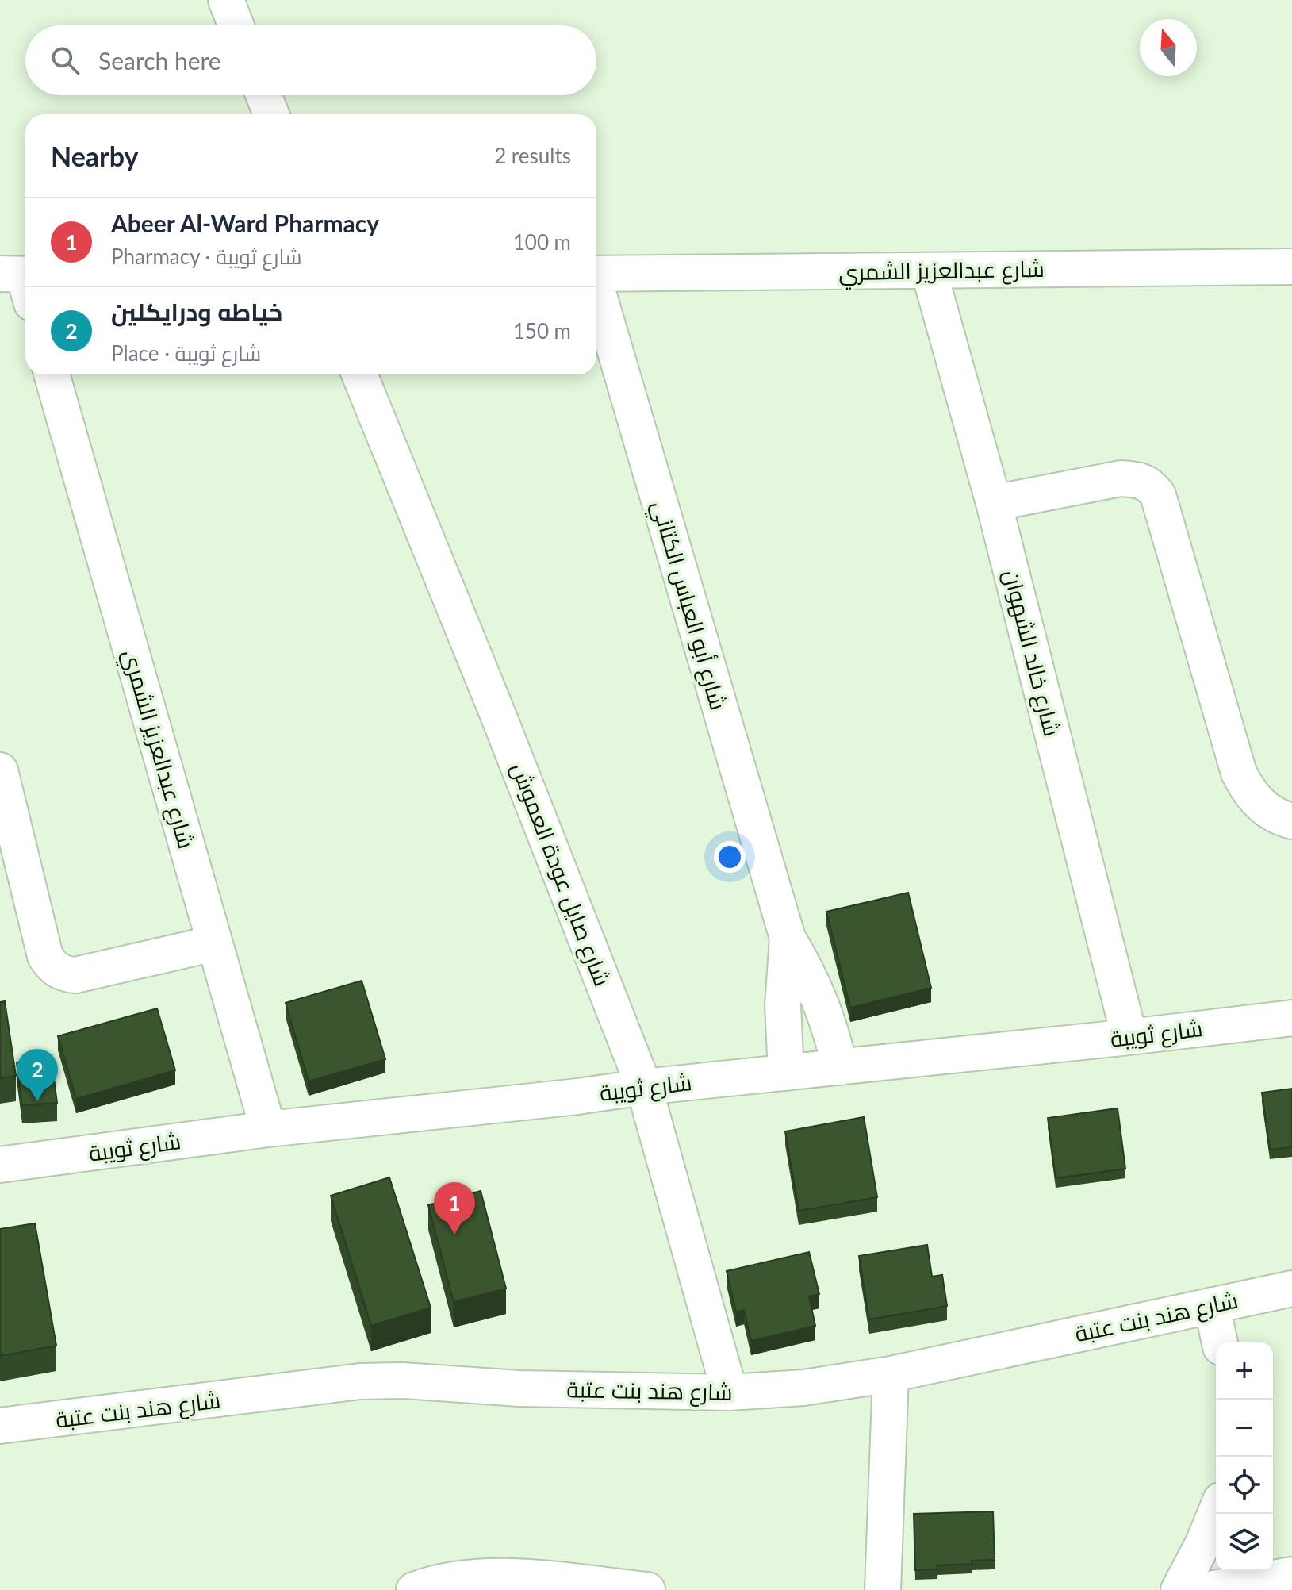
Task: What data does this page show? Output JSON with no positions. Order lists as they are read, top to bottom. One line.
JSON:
{"streets":{"street":["شارع عبدالعزيز الشمري","شارع أبو العباس الكتاني","شارع خالد الشهوان","شارع صايل عودة العموش","شارع ثويبة","شارع هند بنت عتبة"]},"crossings":[["شارع عبدالعزيز الشمري","شارع خالد الشهوان"],["شارع عبدالعزيز الشمري","شارع ثويبة"],["شارع أبو العباس الكتاني","شارع ثويبة"],["شارع خالد الشهوان","شارع ثويبة"],["شارع صايل عودة العموش","شارع ثويبة"],["شارع صايل عودة العموش","شارع هند بنت عتبة"]],"north":"top","page":{"search":"Search here","heading":["Nearby","2 results"],"list":[{"mark":"1","name":"Abeer Al-Ward Pharmacy","note":"Pharmacy · شارع ثويبة","value":"100 m"},{"mark":"2","name":"خياطه ودرايكلين","note":"Place · شارع ثويبة","value":"150 m"}],"pins":["2","1"],"map_buttons":["+","−"]}}
